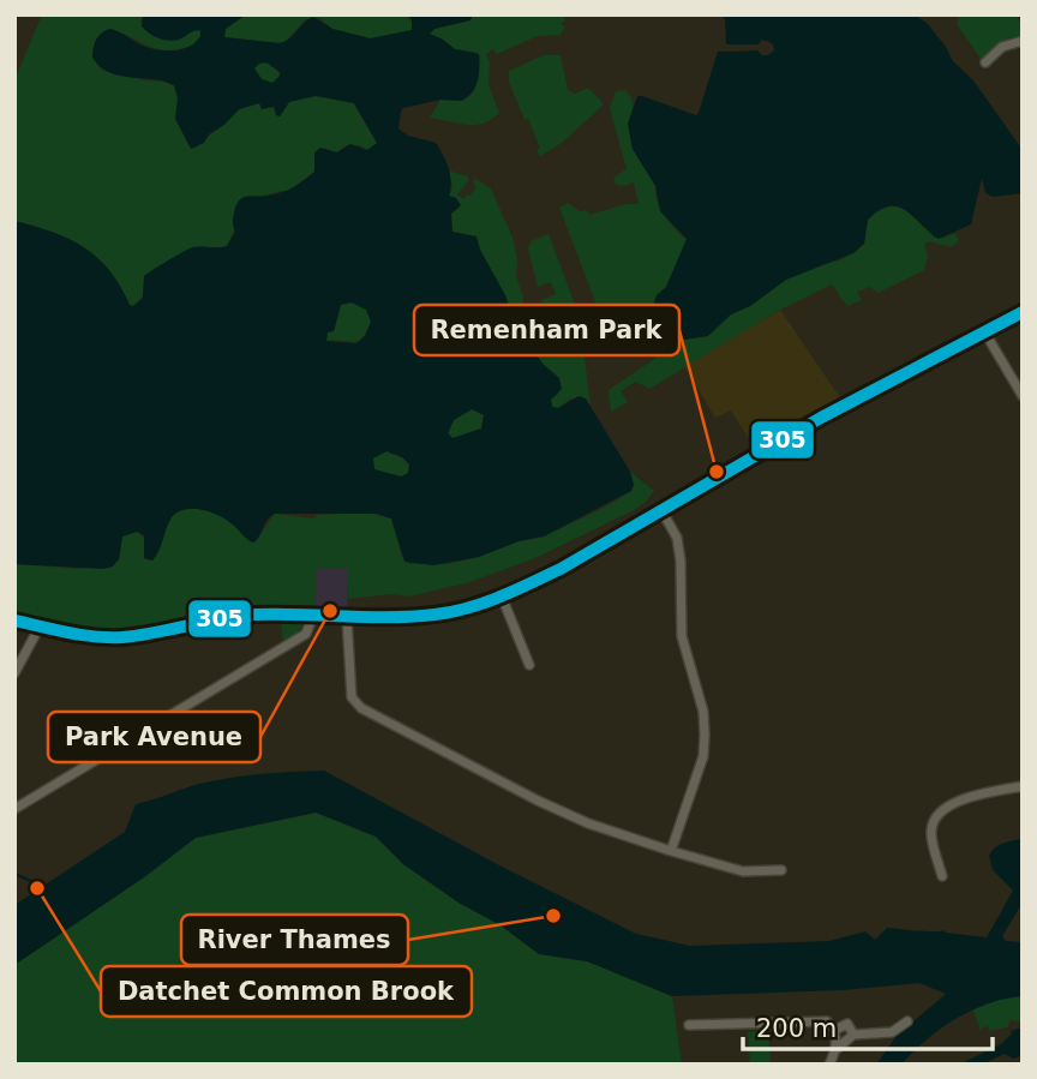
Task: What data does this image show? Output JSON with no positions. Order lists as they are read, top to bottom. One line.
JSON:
{"places":["Remenham Park","Park Avenue","Datchet Common Brook","River Thames"],"lines":["transit line 305"],"scale_bar":"200 m"}
